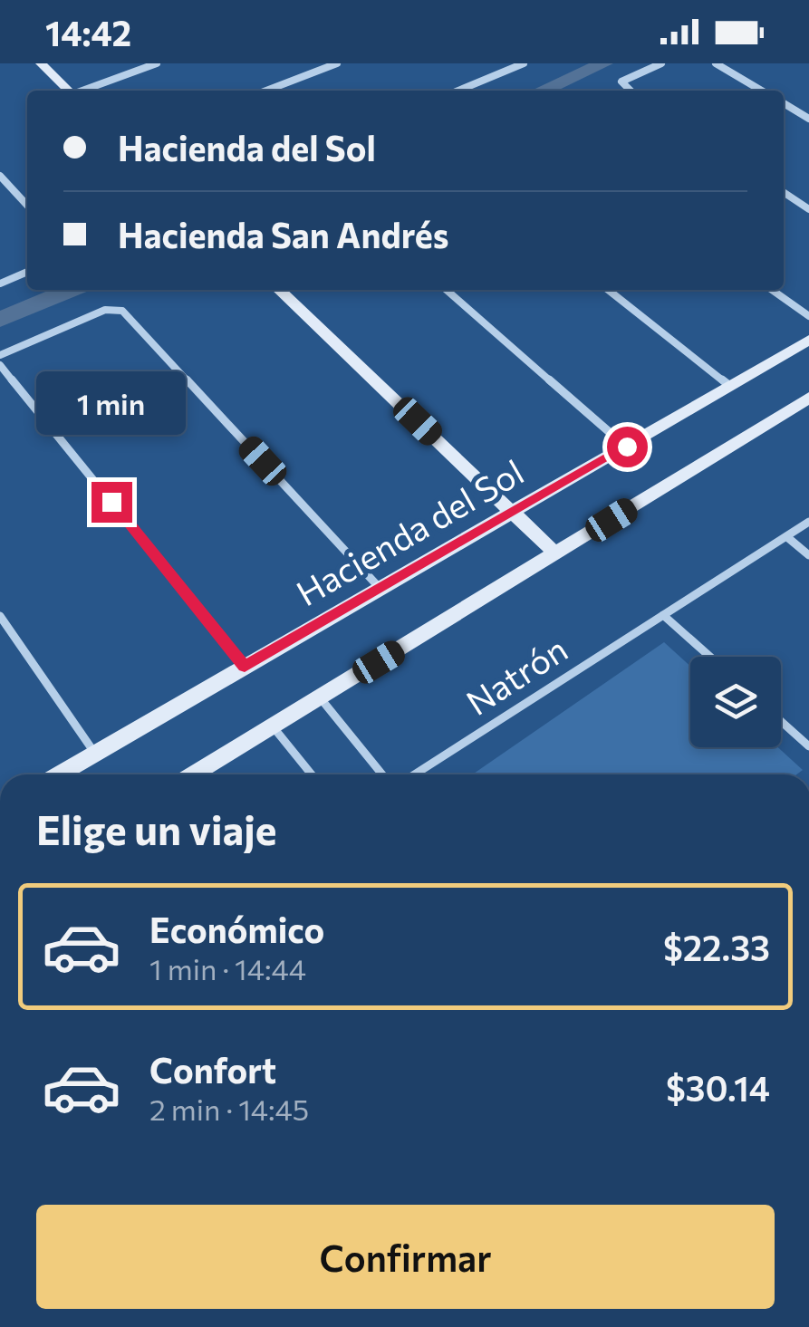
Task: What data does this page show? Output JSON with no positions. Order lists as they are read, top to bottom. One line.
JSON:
{"streets":{"street":["Hacienda del Sol","Natrón"]},"page":{"status":"14:42","banner":["Hacienda del Sol","Hacienda San Andrés"],"bubble":"1 min","heading":"Elige un viaje","list":[{"name":"Económico","note":"1 min · 14:44","value":"$22.33"},{"name":"Confort","note":"2 min · 14:45","value":"$30.14"}],"buttons":"Confirmar"}}
